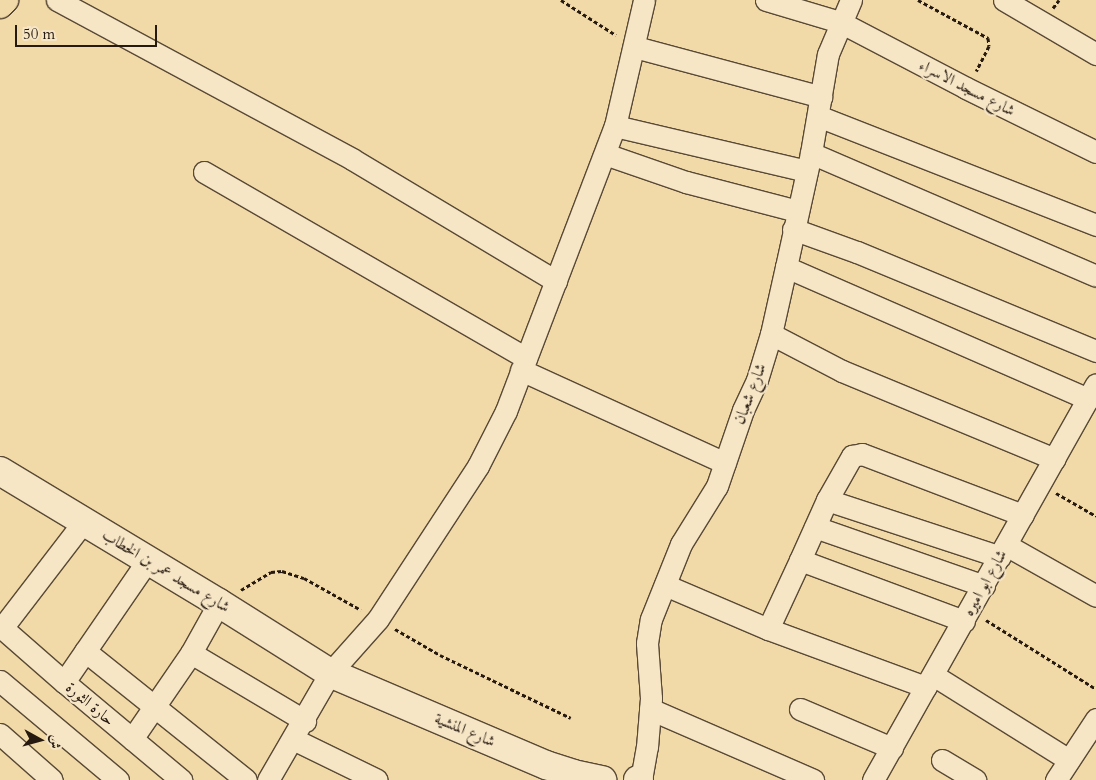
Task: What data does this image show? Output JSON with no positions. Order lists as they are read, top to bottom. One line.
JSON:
{"streets":{"street":["شارع مسجد الاسراء","شارع شعبان","شارع مسجد عمر بن الخطاب","شارع ابو اميره","حارة الثورة","شارع المنشية"]},"crossings":[["شارع مسجد الاسراء","شارع شعبان"],["شارع مسجد عمر بن الخطاب","شارع المنشية"]],"scale_bar":"50 m","north":"right"}
